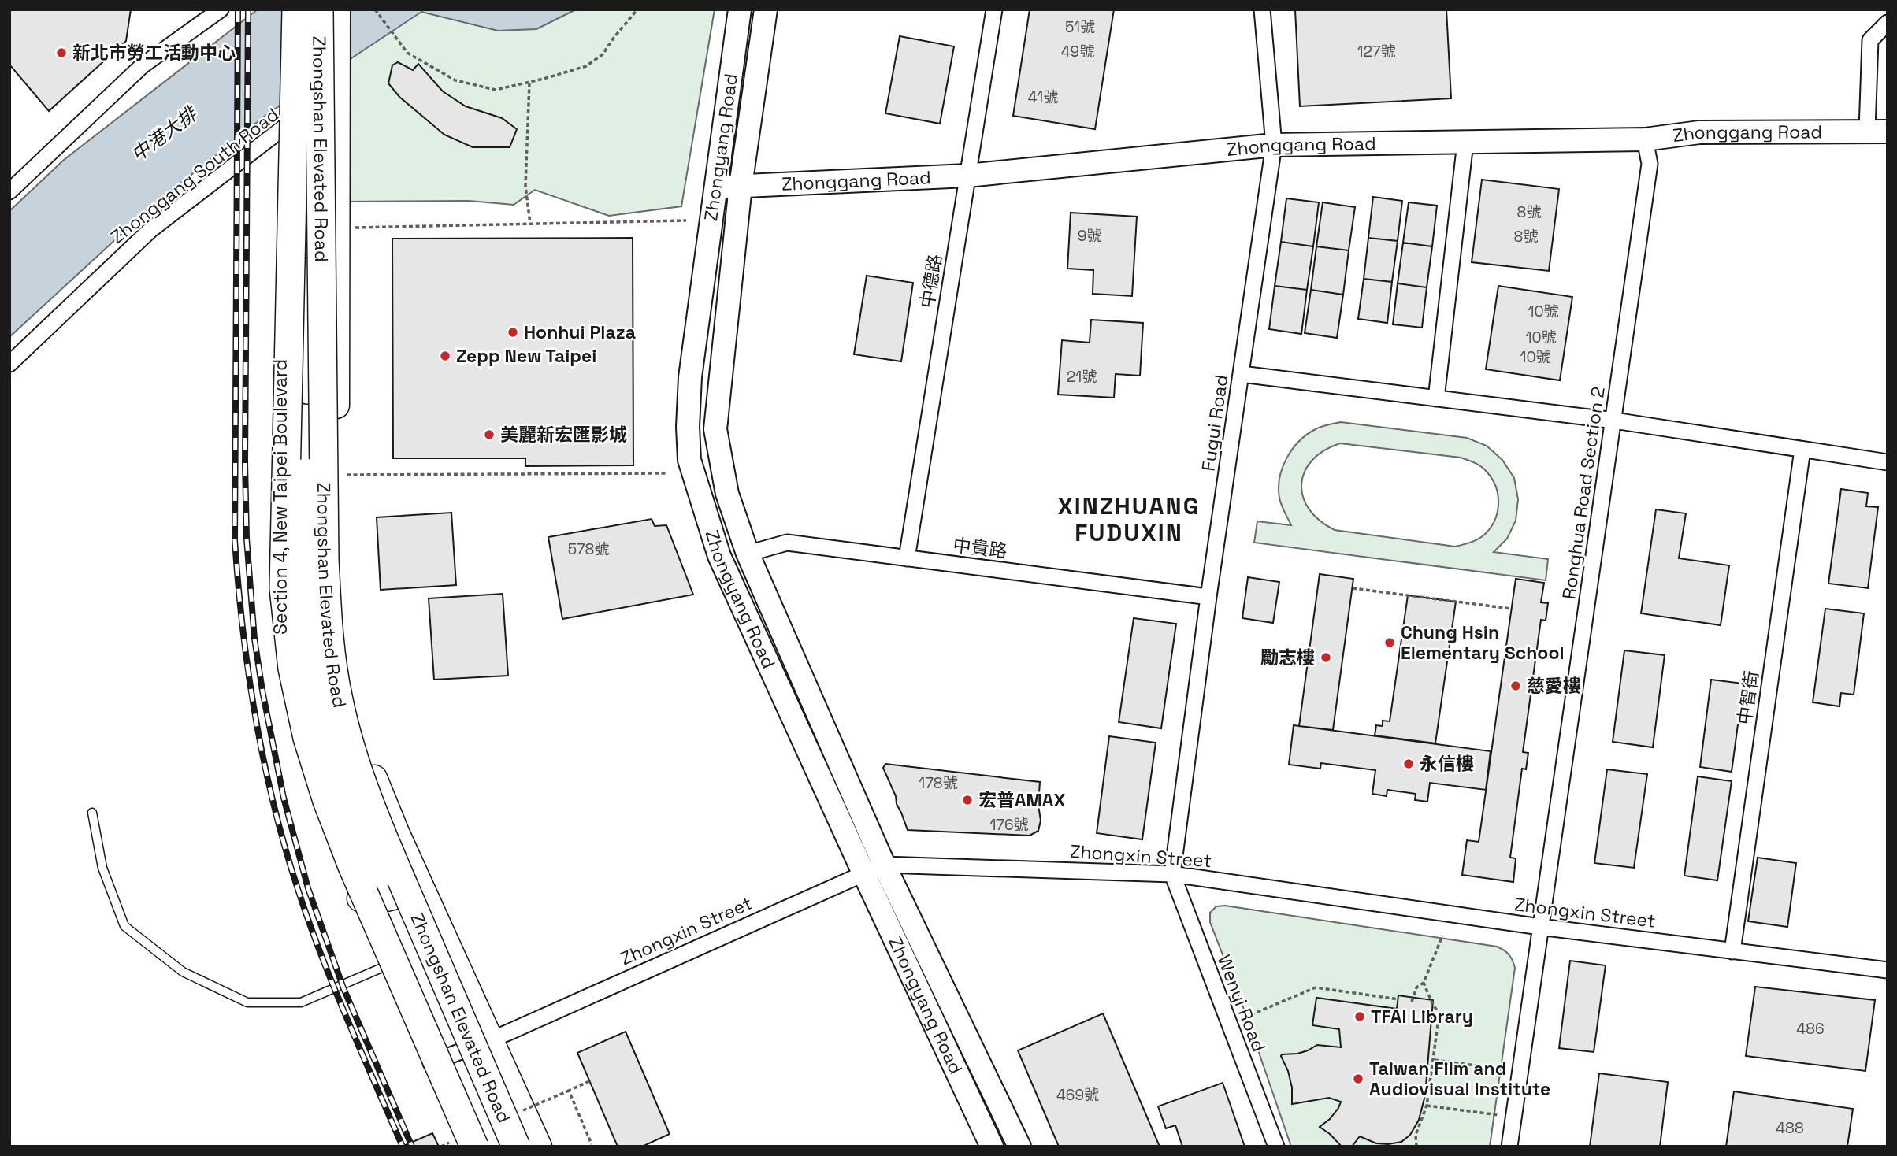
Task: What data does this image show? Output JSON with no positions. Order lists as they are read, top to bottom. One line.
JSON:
{"streets":{"highway":["Zhongshan Elevated Road"],"main road":["Section 4, New Taipei Boulevard"],"street":["Zhonggang Road","Zhongyang Road","Zhonggang South Road","中德路","Fugui Road","Ronghua Road Section 2","中貴路","中智街","Zhongxin Street","Wenyi Road"]},"crossings":[["Zhonggang Road","Zhongyang Road"],["Zhonggang Road","中德路"],["Zhonggang Road","Fugui Road"],["Zhonggang Road","Ronghua Road Section 2"],["Zhongyang Road","中貴路"],["Zhongyang Road","Zhongxin Street"],["Zhonggang South Road","Section 4, New Taipei Boulevard"],["中德路","中貴路"],["Fugui Road","中貴路"],["Fugui Road","Zhongxin Street"],["Fugui Road","Wenyi Road"],["Ronghua Road Section 2","Zhongxin Street"],["Section 4, New Taipei Boulevard","Zhongxin Street"],["中智街","Zhongxin Street"],["Zhongxin Street","Wenyi Road"]],"districts":["XINZHUANG FUDUXIN"],"water":["中港大排"],"places":["新北市勞工活動中心","Honhui Plaza","Zepp New Taipei","美麗新宏匯影城","Chung Hsin Elementary School","勵志樓","慈愛樓","永信樓","宏普AMAX","TFAI Library","Taiwan Film and Audiovisual Institute"],"house_numbers":["51號","49號","127號","41號","8號","9號","8號","10號","10號","10號","21號","578號","178號","176號","486","469號","488"]}
